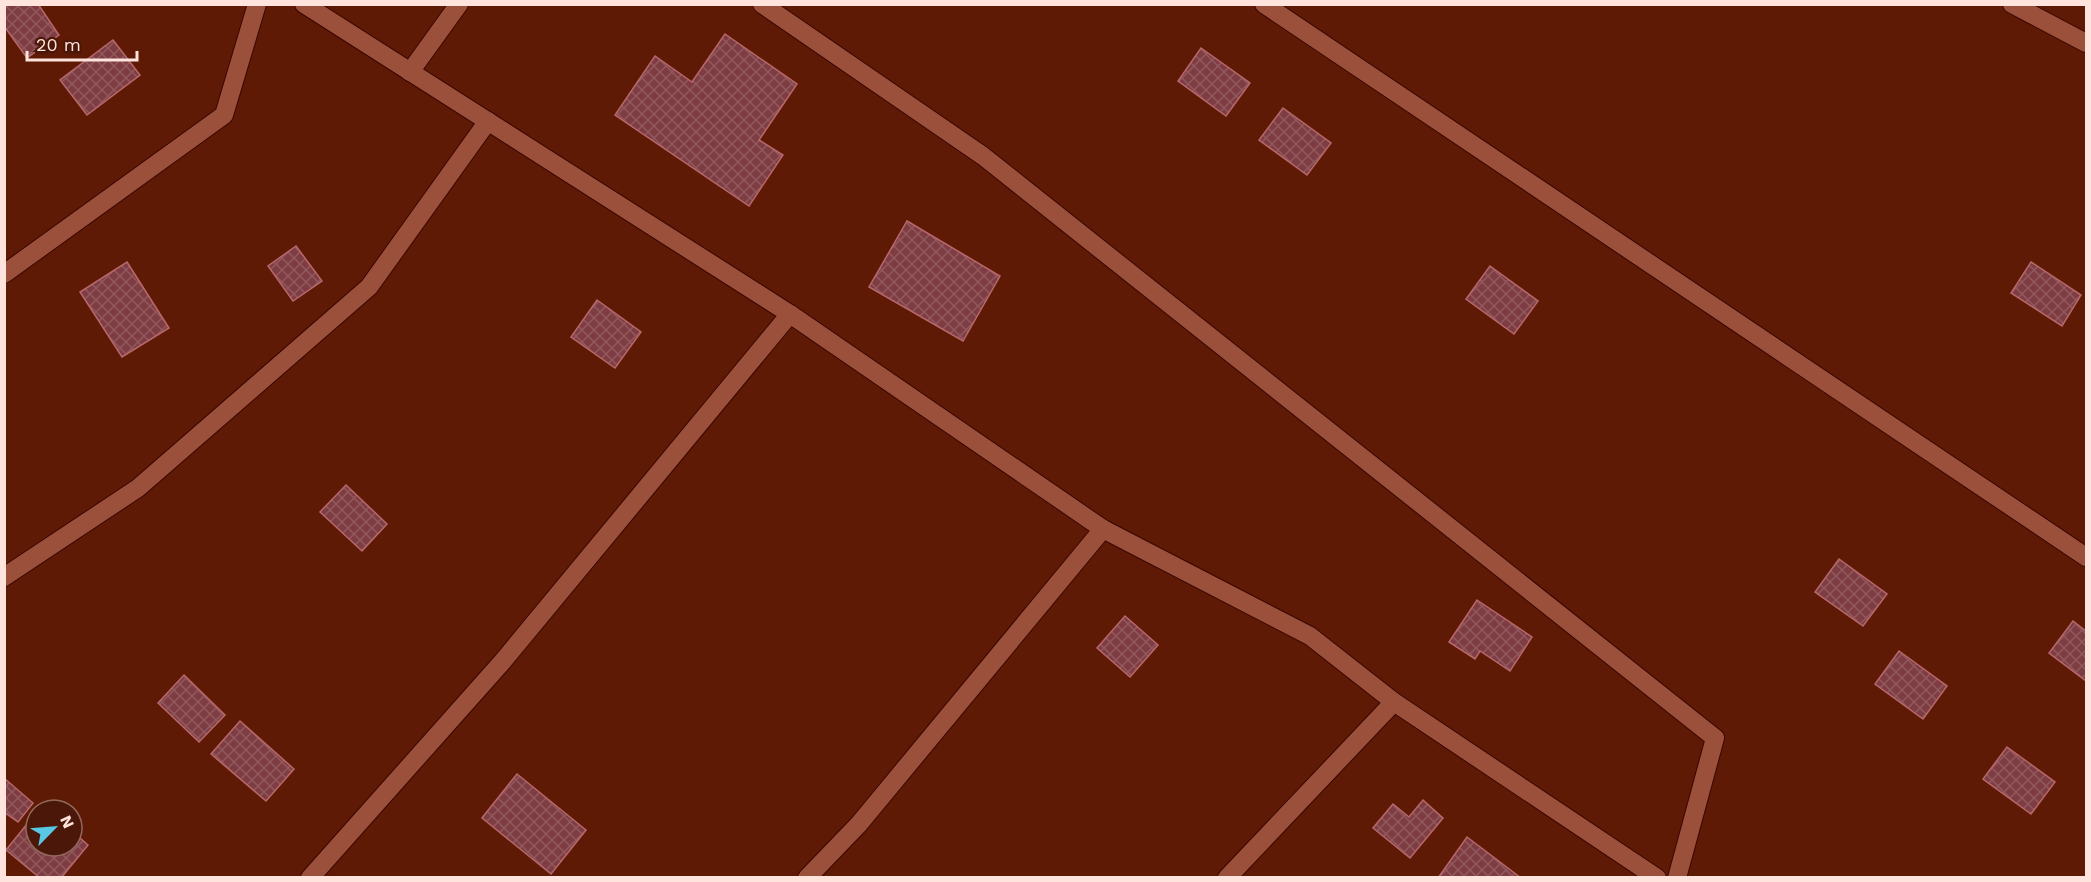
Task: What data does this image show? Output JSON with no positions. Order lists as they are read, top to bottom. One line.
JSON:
{"scale_bar":"20 m","north":"top right"}
